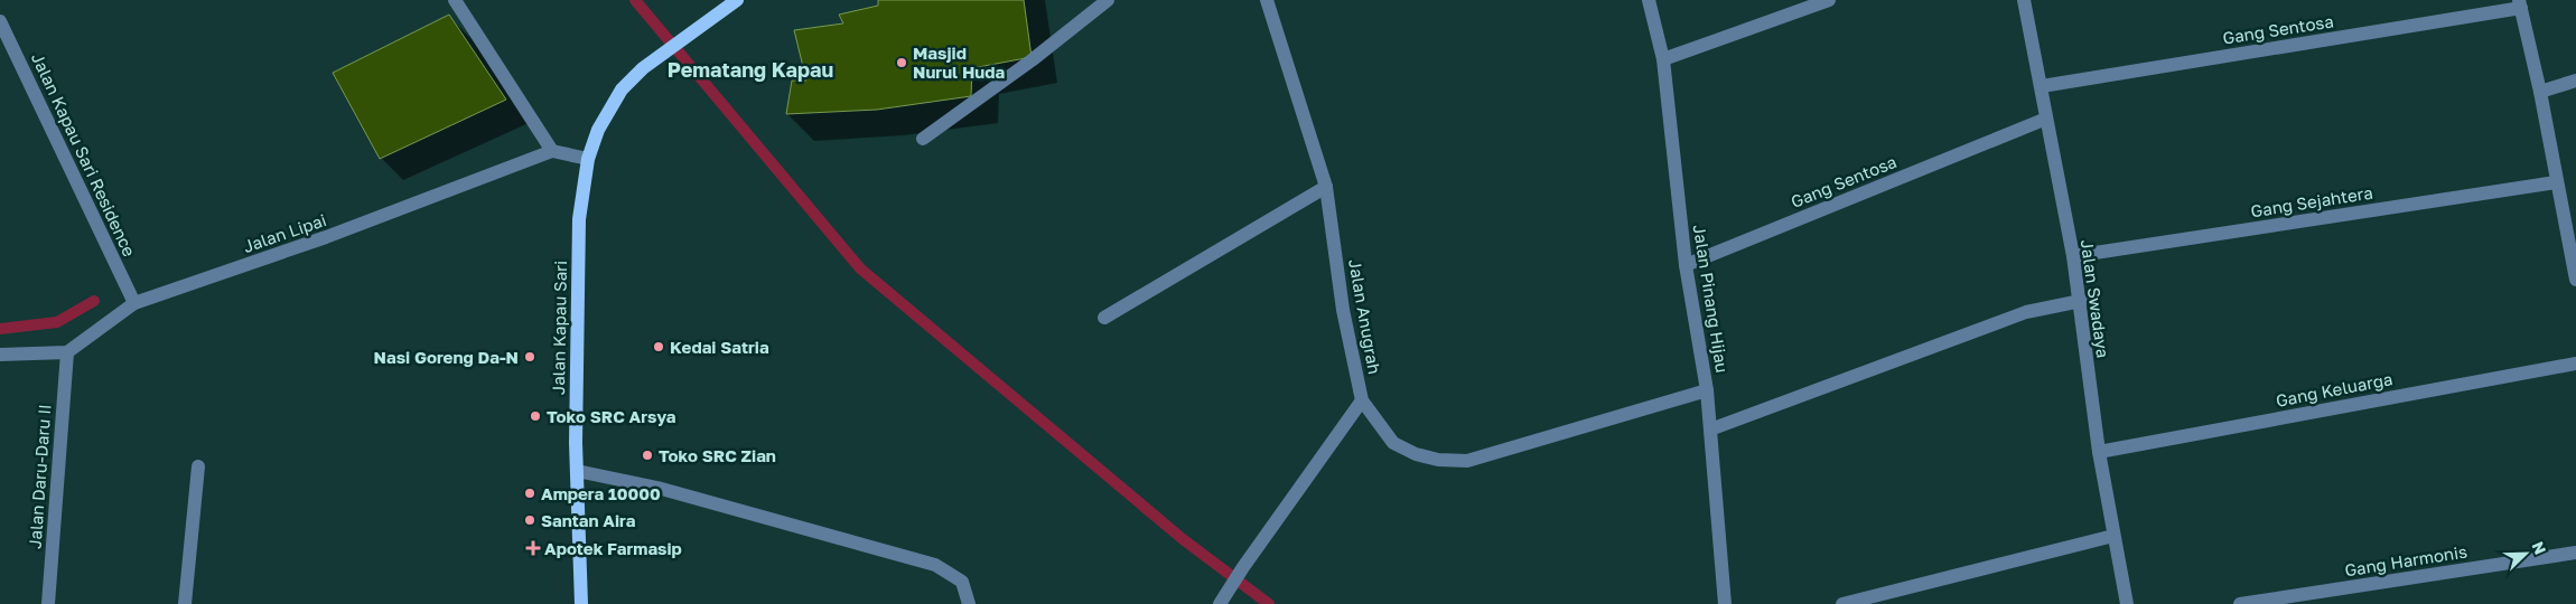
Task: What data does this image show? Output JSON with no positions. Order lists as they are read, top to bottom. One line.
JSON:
{"streets":{"main road":["Jalan Kapau Sari"],"street":["Gang Sentosa","Jalan Kapau Sari Residence","Gang Sejahtera","Jalan Lipai","Jalan Pinang Hijau","Jalan Swadaya","Jalan Anugrah","Gang Keluarga","Jalan Daru-Daru II","Gang Harmonis"]},"crossings":[["Gang Sentosa","Jalan Pinang Hijau"],["Gang Sentosa","Jalan Swadaya"],["Jalan Kapau Sari Residence","Jalan Lipai"],["Gang Sejahtera","Jalan Swadaya"],["Jalan Lipai","Jalan Daru-Daru II"],["Jalan Swadaya","Gang Keluarga"]],"districts":["Pematang Kapau"],"places":{"other":["Masjid Nurul Huda","Kedai Satria","Nasi Goreng Da-N","Toko SRC Arsya","Toko SRC Zian","Ampera 10000","Santan Aira"],"health":["Apotek Farmasip"]},"north":"top right"}
